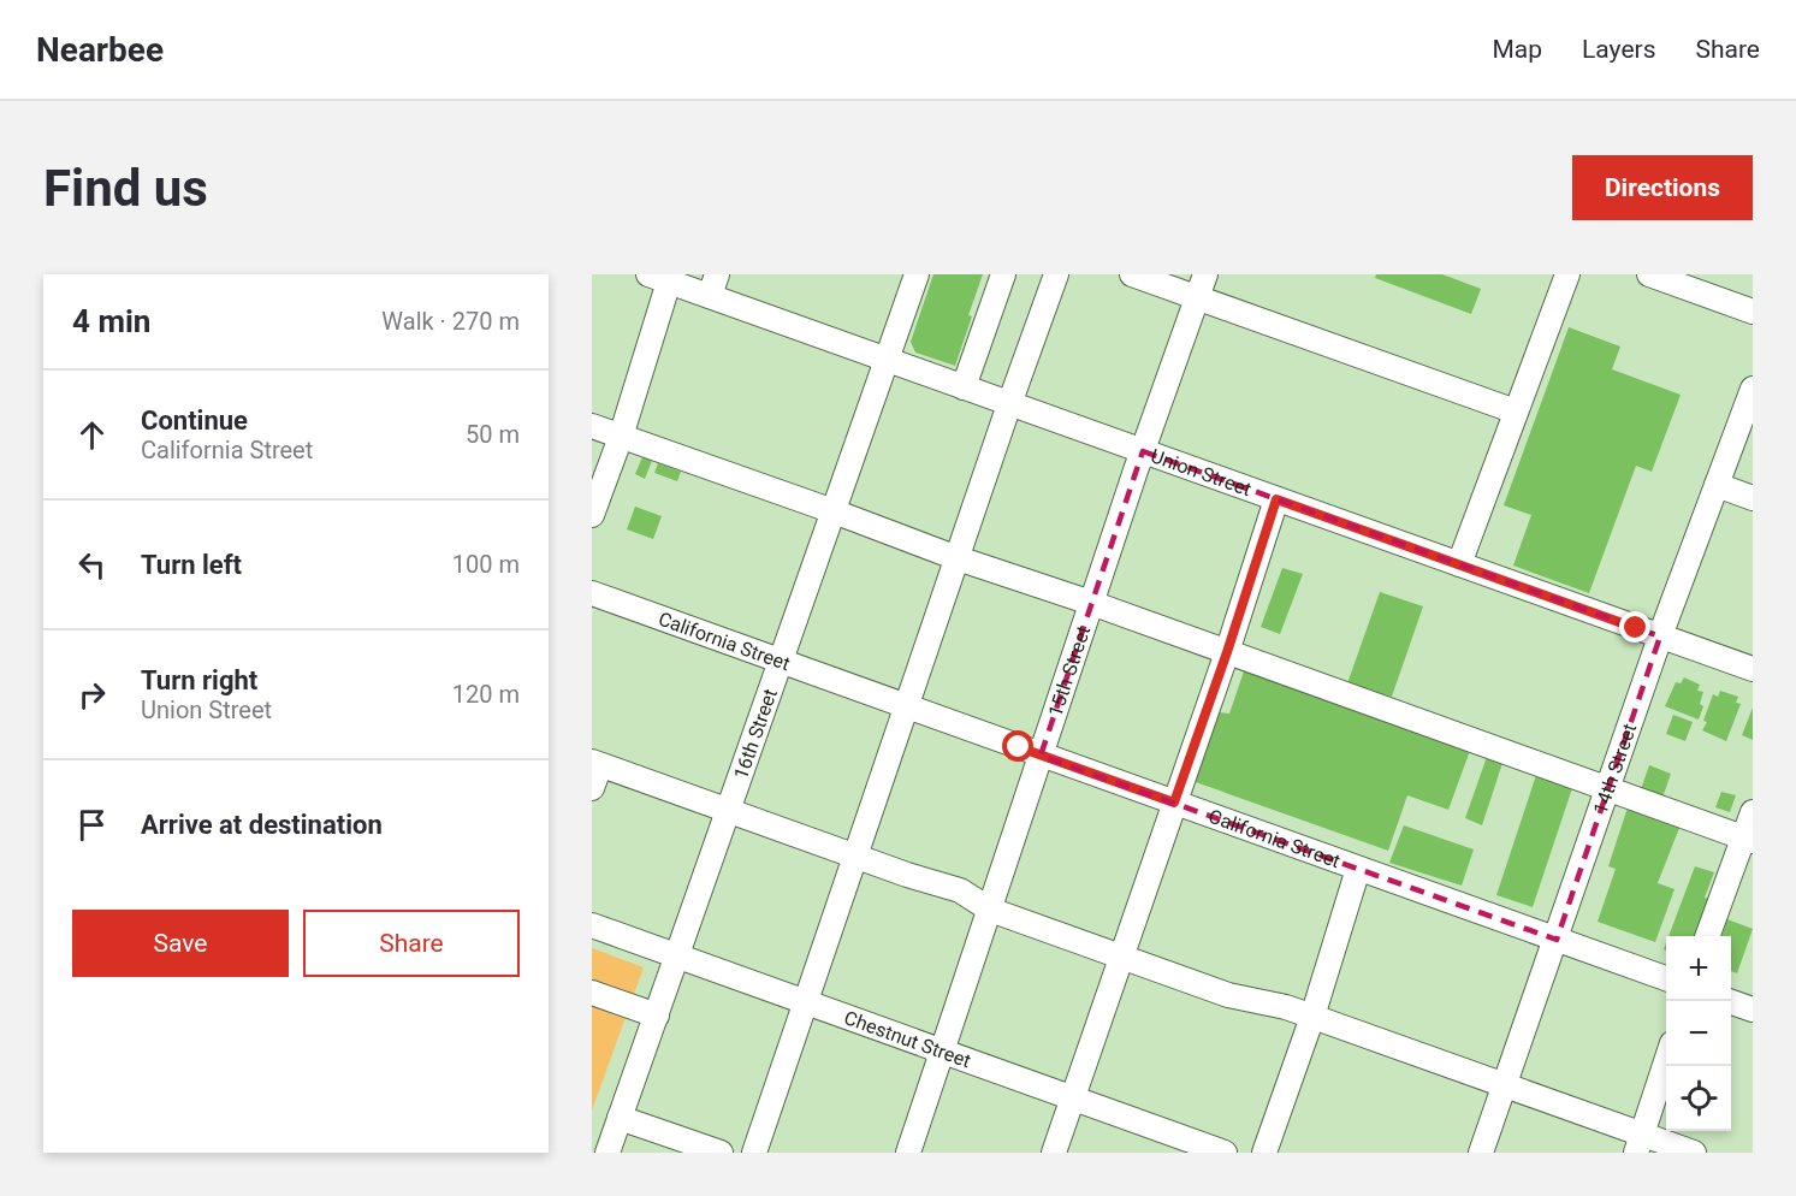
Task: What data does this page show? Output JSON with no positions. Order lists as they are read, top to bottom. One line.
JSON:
{"streets":{"street":["Union Street","California Street","15th Street","16th Street","14th Street","Chestnut Street"]},"crossings":[["Union Street","15th Street"],["Union Street","16th Street"],["Union Street","14th Street"],["California Street","15th Street"],["California Street","16th Street"],["California Street","14th Street"],["15th Street","Chestnut Street"],["16th Street","Chestnut Street"]],"page":{"header":"Nearbee","nav":["Map","Layers","Share"],"buttons":["Directions",["Save","Share"]],"title":"Find us","heading":["4 min","Walk · 270 m"],"list":[["Continue","California Street","50 m"],["Turn left","100 m"],["Turn right","Union Street","120 m"],"Arrive at destination"],"map_buttons":["+","−"]}}
